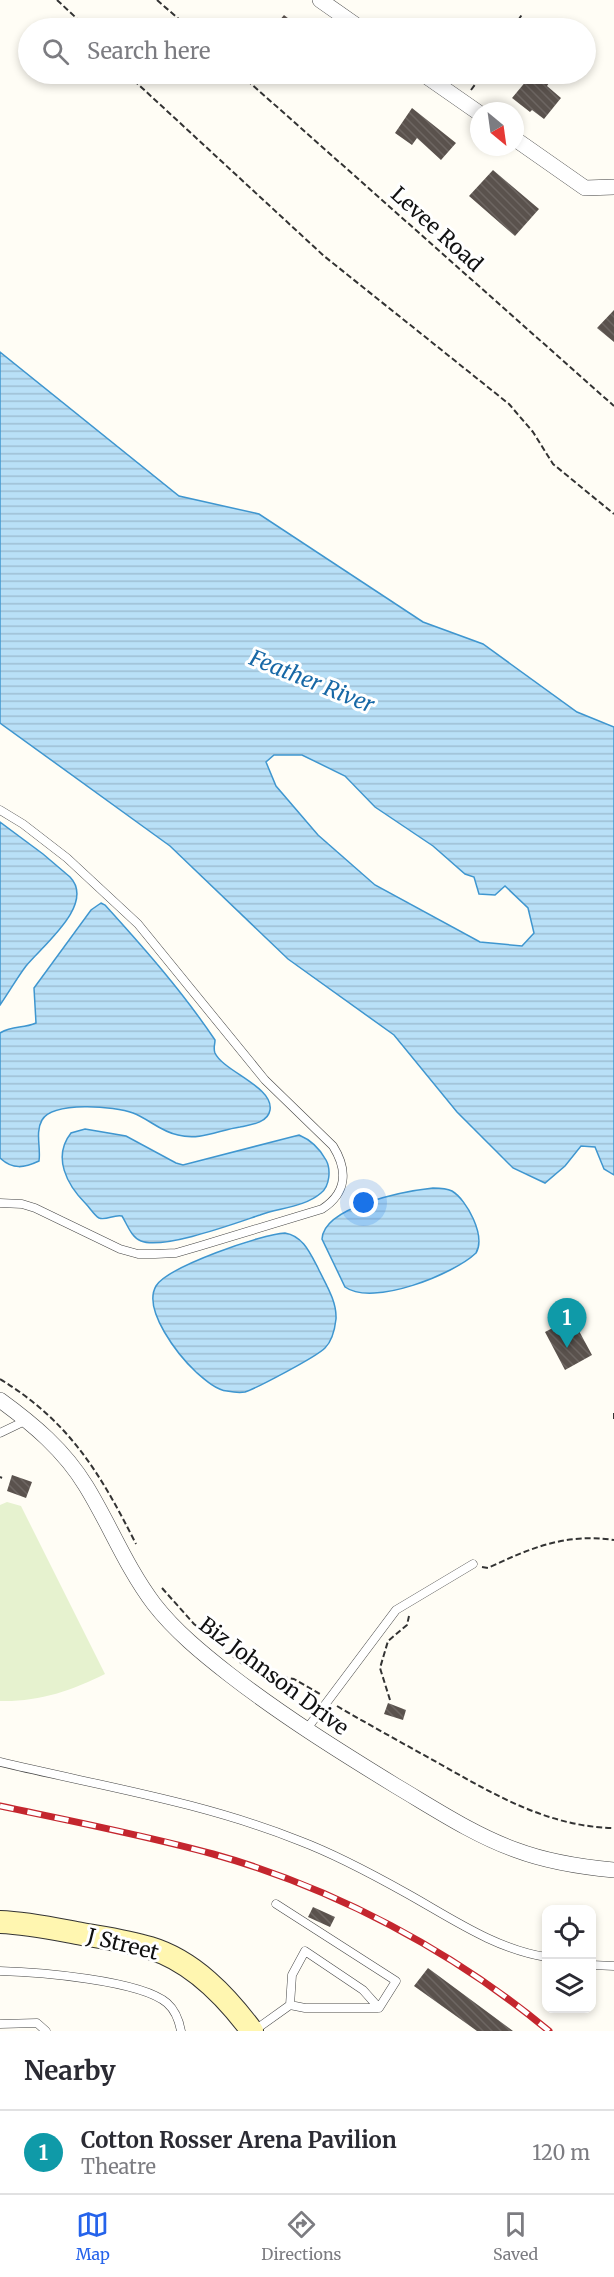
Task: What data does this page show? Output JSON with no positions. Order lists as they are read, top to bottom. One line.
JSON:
{"streets":{"main road":["J Street"],"street":["Biz Johnson Drive"],"path":["Levee Road"]},"water":["Feather River"],"north":"bottom right","page":{"search":"Search here","pins":"1","heading":"Nearby","list":[{"mark":"1","name":"Cotton Rosser Arena Pavilion","note":"Theatre","value":"120 m"}],"nav":["Map","Directions","Saved"]}}
